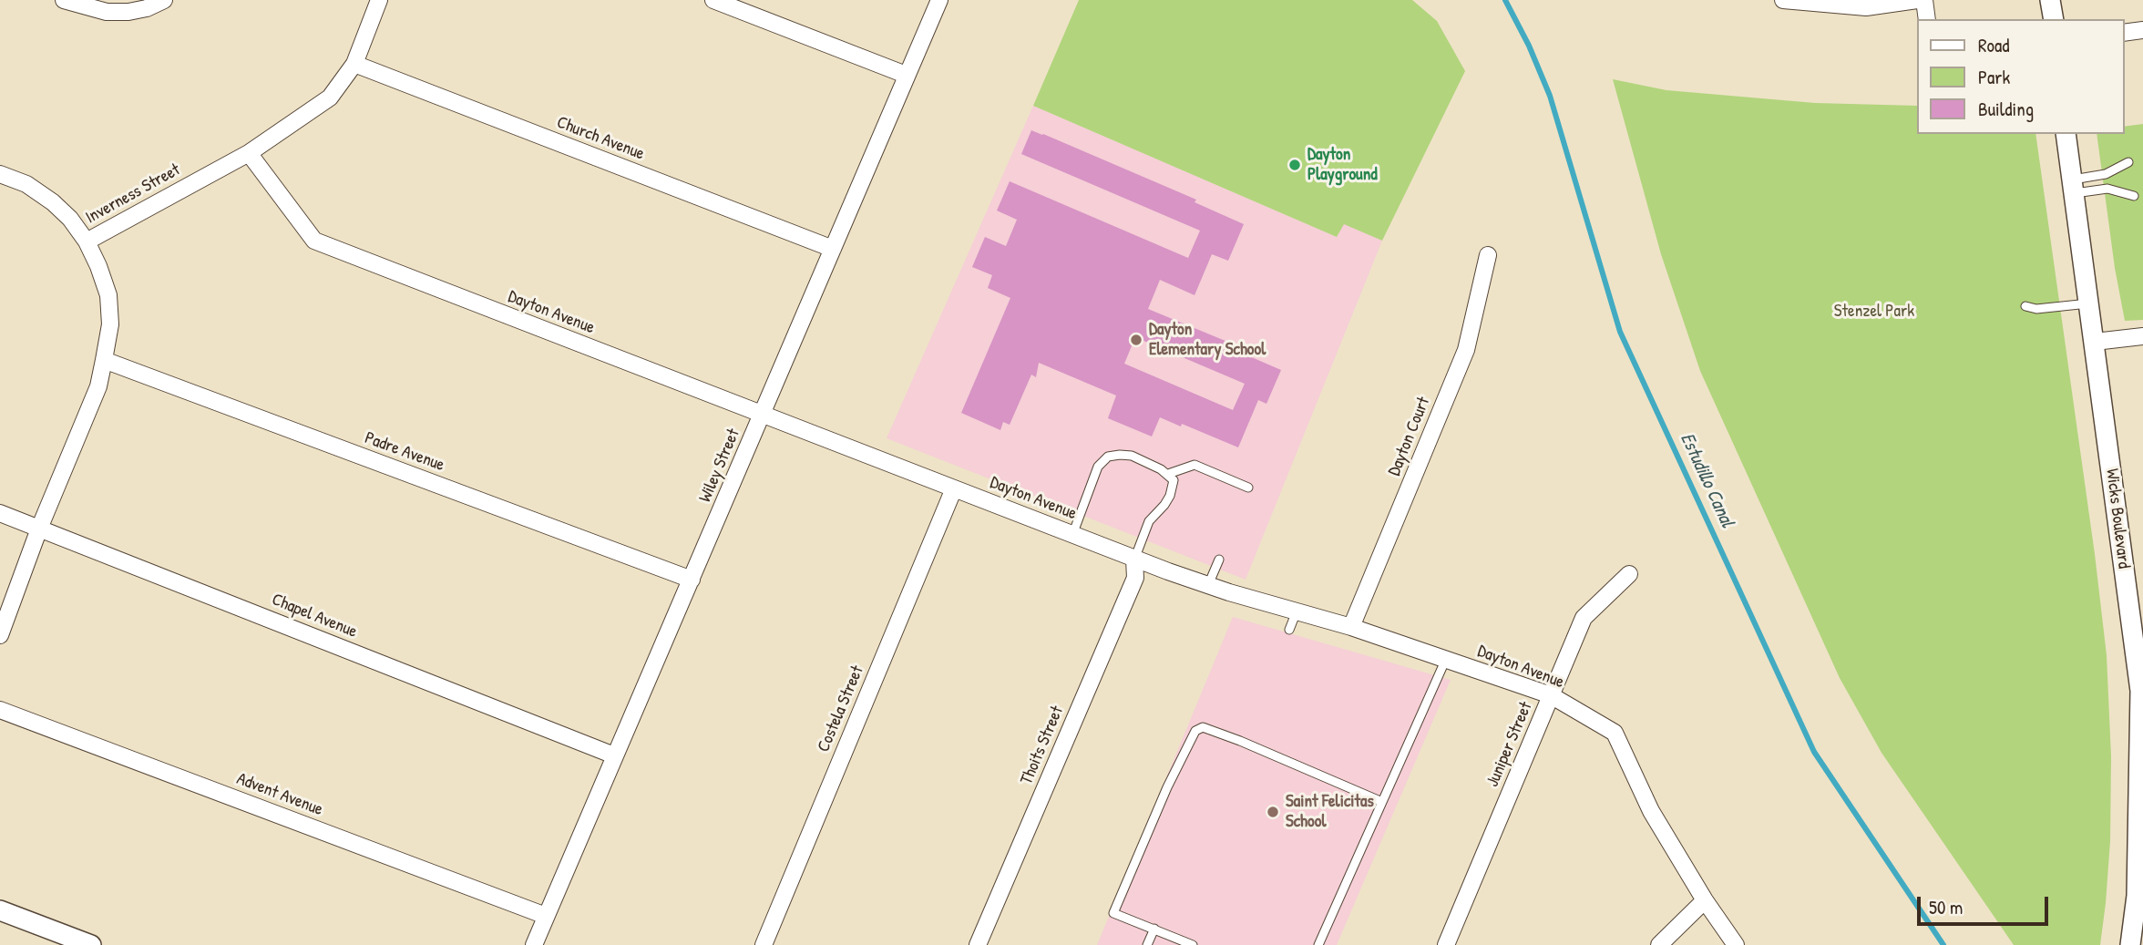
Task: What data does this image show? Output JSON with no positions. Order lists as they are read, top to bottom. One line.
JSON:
{"streets":{"street":["Church Avenue","Inverness Street","Dayton Avenue","Dayton Court","Padre Avenue","Wiley Street","Wicks Boulevard","Chapel Avenue","Costela Street","Juniper Street","Thoits Street","Advent Avenue"]},"crossings":[["Church Avenue","Inverness Street"],["Church Avenue","Wiley Street"],["Inverness Street","Dayton Avenue"],["Inverness Street","Padre Avenue"],["Inverness Street","Chapel Avenue"],["Dayton Avenue","Dayton Court"],["Dayton Avenue","Wiley Street"],["Dayton Avenue","Costela Street"],["Dayton Avenue","Juniper Street"],["Dayton Avenue","Thoits Street"],["Padre Avenue","Wiley Street"],["Wiley Street","Chapel Avenue"],["Wiley Street","Advent Avenue"]],"water":["Estudillo Canal"],"parks":["Stenzel Park"],"places":["Dayton Playground","Dayton Elementary School","Saint Felicitas School"],"legend":["Road","Park","Building"],"scale_bar":"50 m"}
